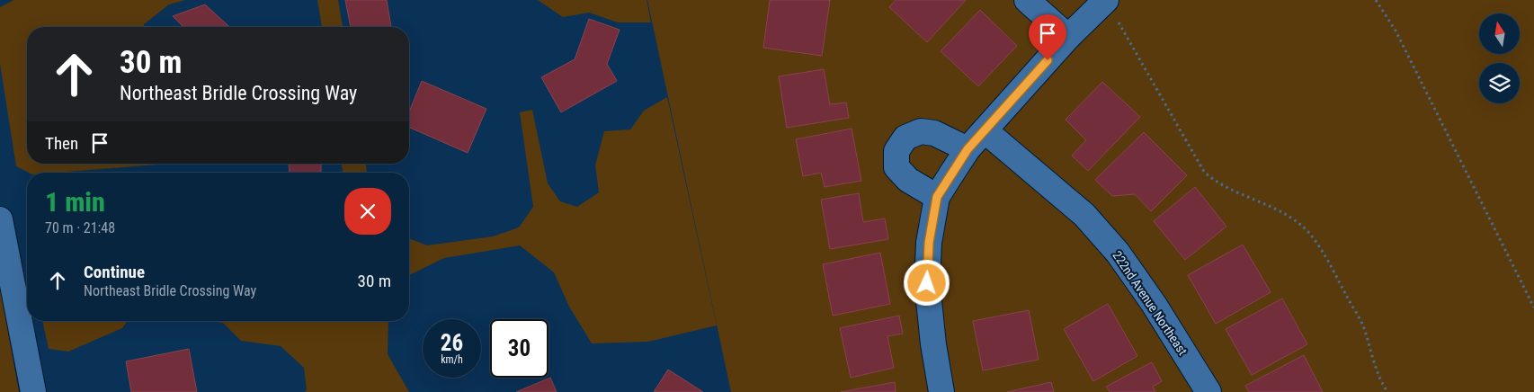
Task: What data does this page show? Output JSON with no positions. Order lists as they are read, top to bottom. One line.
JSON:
{"streets":{"street":["222nd Avenue Northeast"]},"north":"top","page":{"turn":["30 m","Northeast Bridle Crossing Way"],"then":"Then","heading":["1 min","70 m · 21:48"],"list":[{"name":"Continue","note":"Northeast Bridle Crossing Way","value":"30 m"}],"speed":"26 km/h","limit":"30"}}
